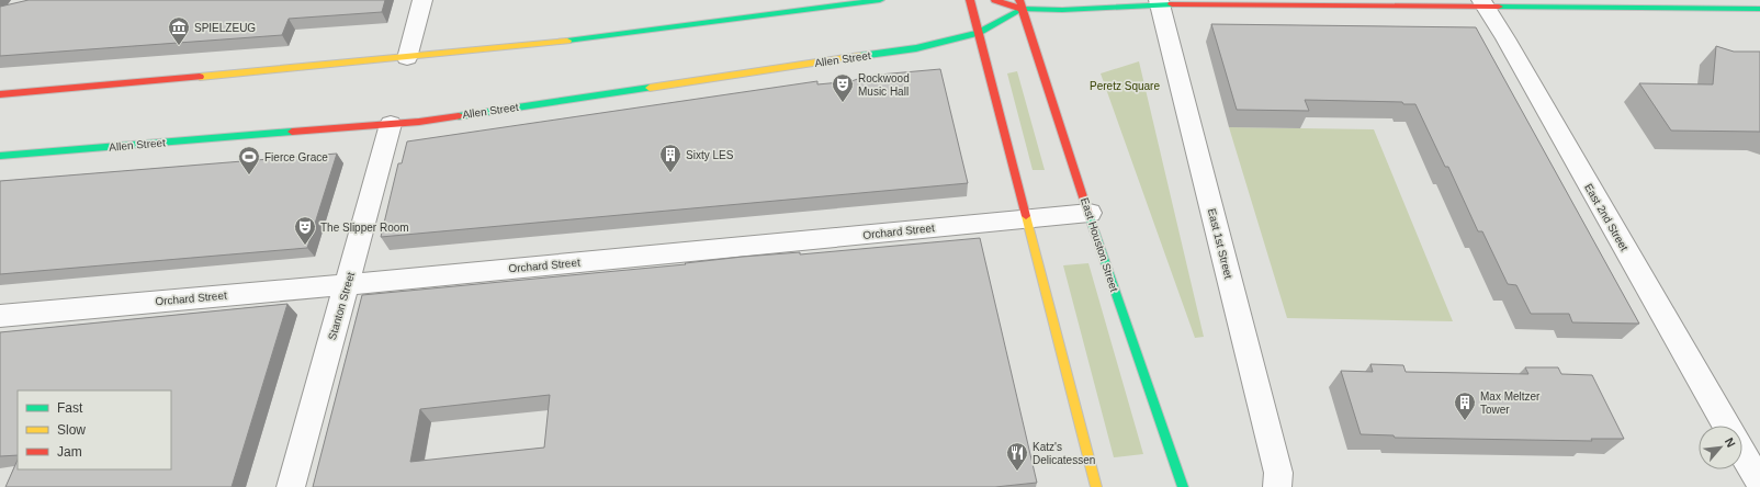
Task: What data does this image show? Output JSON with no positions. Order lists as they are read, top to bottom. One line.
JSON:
{"streets":{"main road":["Allen Street","East Houston Street"],"street":["East 2nd Street","Orchard Street","East 1st Street","Stanton Street"]},"crossings":[["Allen Street","East Houston Street"],["Allen Street","Stanton Street"],["Orchard Street","East Houston Street"],["Orchard Street","Stanton Street"]],"parks":["Peretz Square"],"places":{"museum":["SPIELZEUG"],"theatre":["Rockwood Music Hall","The Slipper Room"],"building":["Sixty LES","Max Meltzer Tower"],"sports":["Fierce Grace"],"restaurant":["Katz's Delicatessen"]},"legend":["Fast","Slow","Jam"],"north":"top right"}
